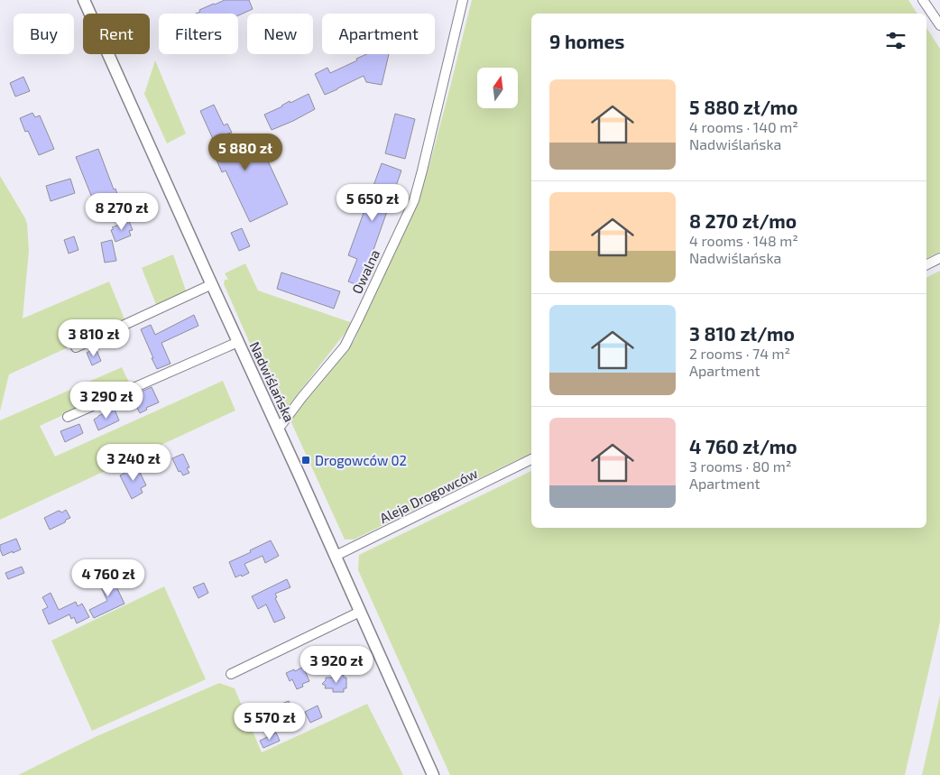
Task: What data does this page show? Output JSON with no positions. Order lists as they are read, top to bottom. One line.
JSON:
{"streets":{"main road":["Nadwiślańska"],"street":["Owalna","Aleja Drogowców"]},"crossings":[["Owalna","Nadwiślańska"],["Nadwiślańska","Aleja Drogowców"]],"places":{"transit":["Drogowców 02"]},"north":"top","page":{"chip":["Buy","Rent","Filters","New","Apartment"],"heading":"9 homes","list":[{"name":"5 880 zł/mo","note":"4 rooms · 140 m² · Nadwiślańska"},{"name":"8 270 zł/mo","note":"4 rooms · 148 m² · Nadwiślańska"},{"name":"3 810 zł/mo","note":"2 rooms · 74 m² · Apartment"},{"name":"4 760 zł/mo","note":"3 rooms · 80 m² · Apartment"}],"price":["5 880 zł","5 650 zł","8 270 zł","3 810 zł","3 290 zł","3 240 zł","4 760 zł","3 920 zł","5 570 zł"]}}
